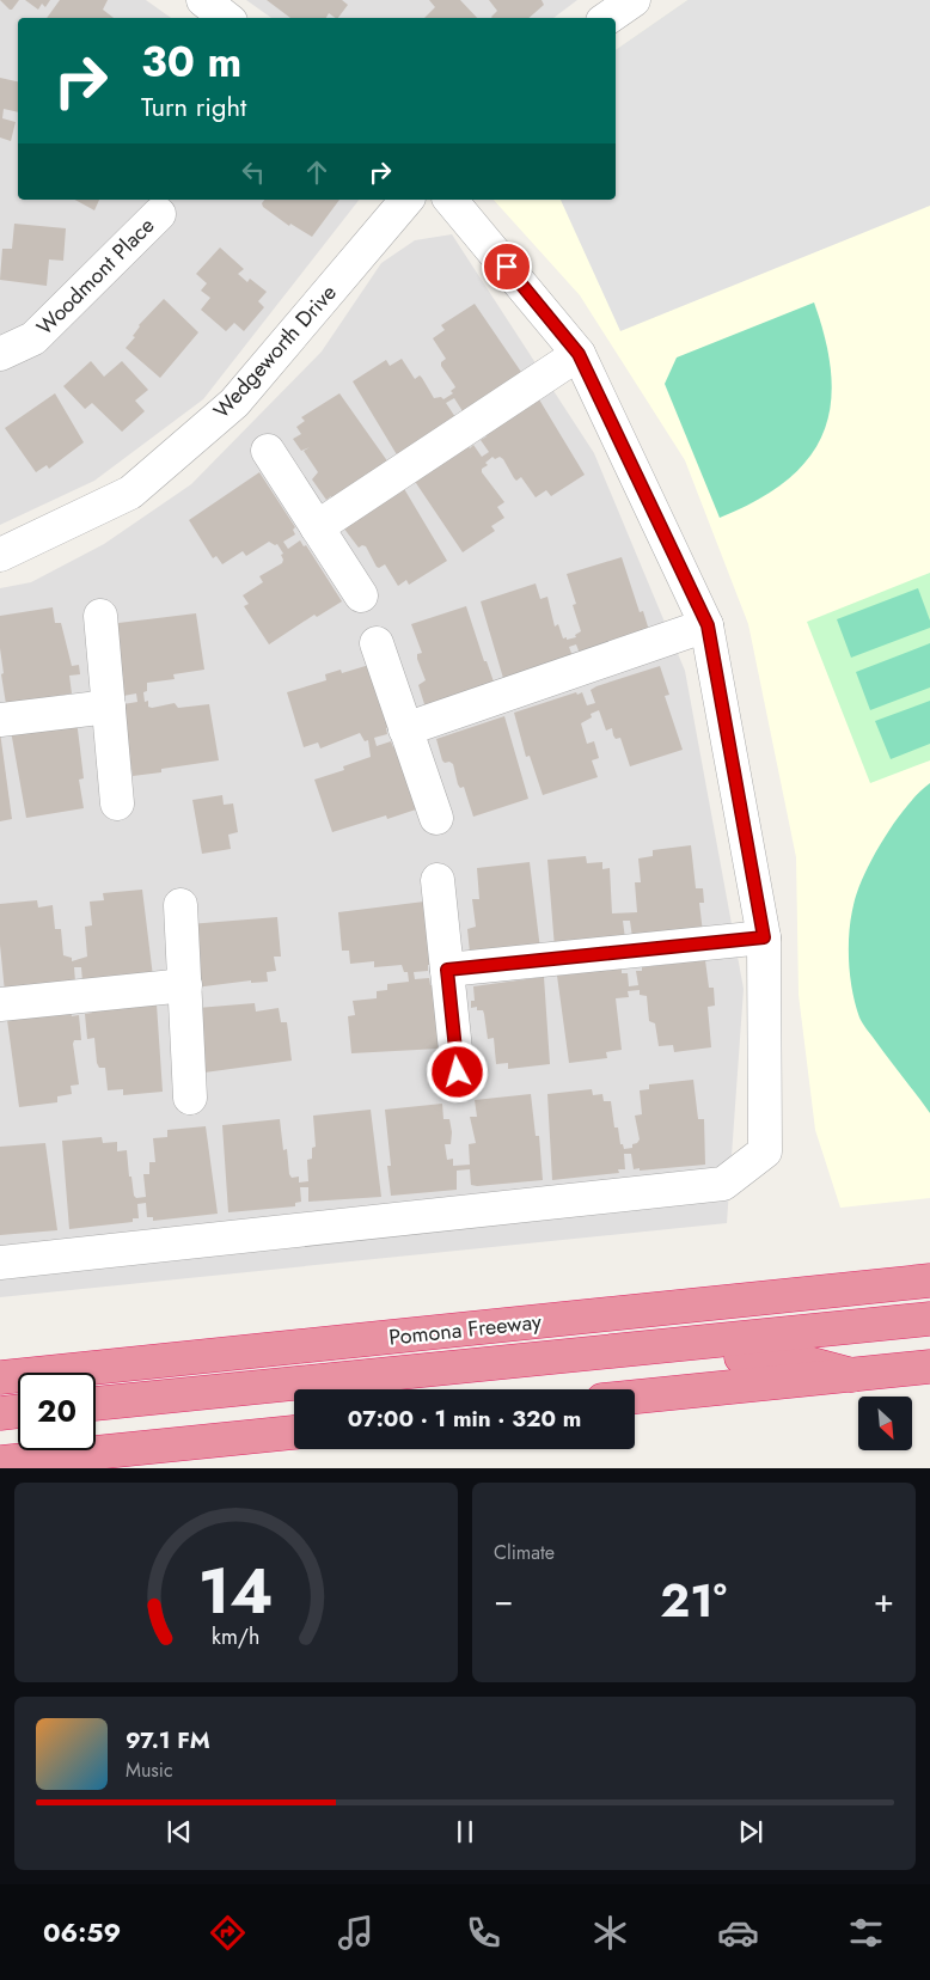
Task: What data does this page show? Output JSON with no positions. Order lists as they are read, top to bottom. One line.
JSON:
{"streets":{"highway":["Pomona Freeway"],"street":["Woodmont Place","Wedgeworth Drive"]},"north":"bottom right","page":{"turn":["30 m","Turn right"],"limit":"20","trip":"07:00 · 1 min · 320 m","tile":"Climate","heat":["−","21°","+"],"song":["97.1 FM","Music"],"tabs":"06:59","gauge":["14","km/h"]}}
